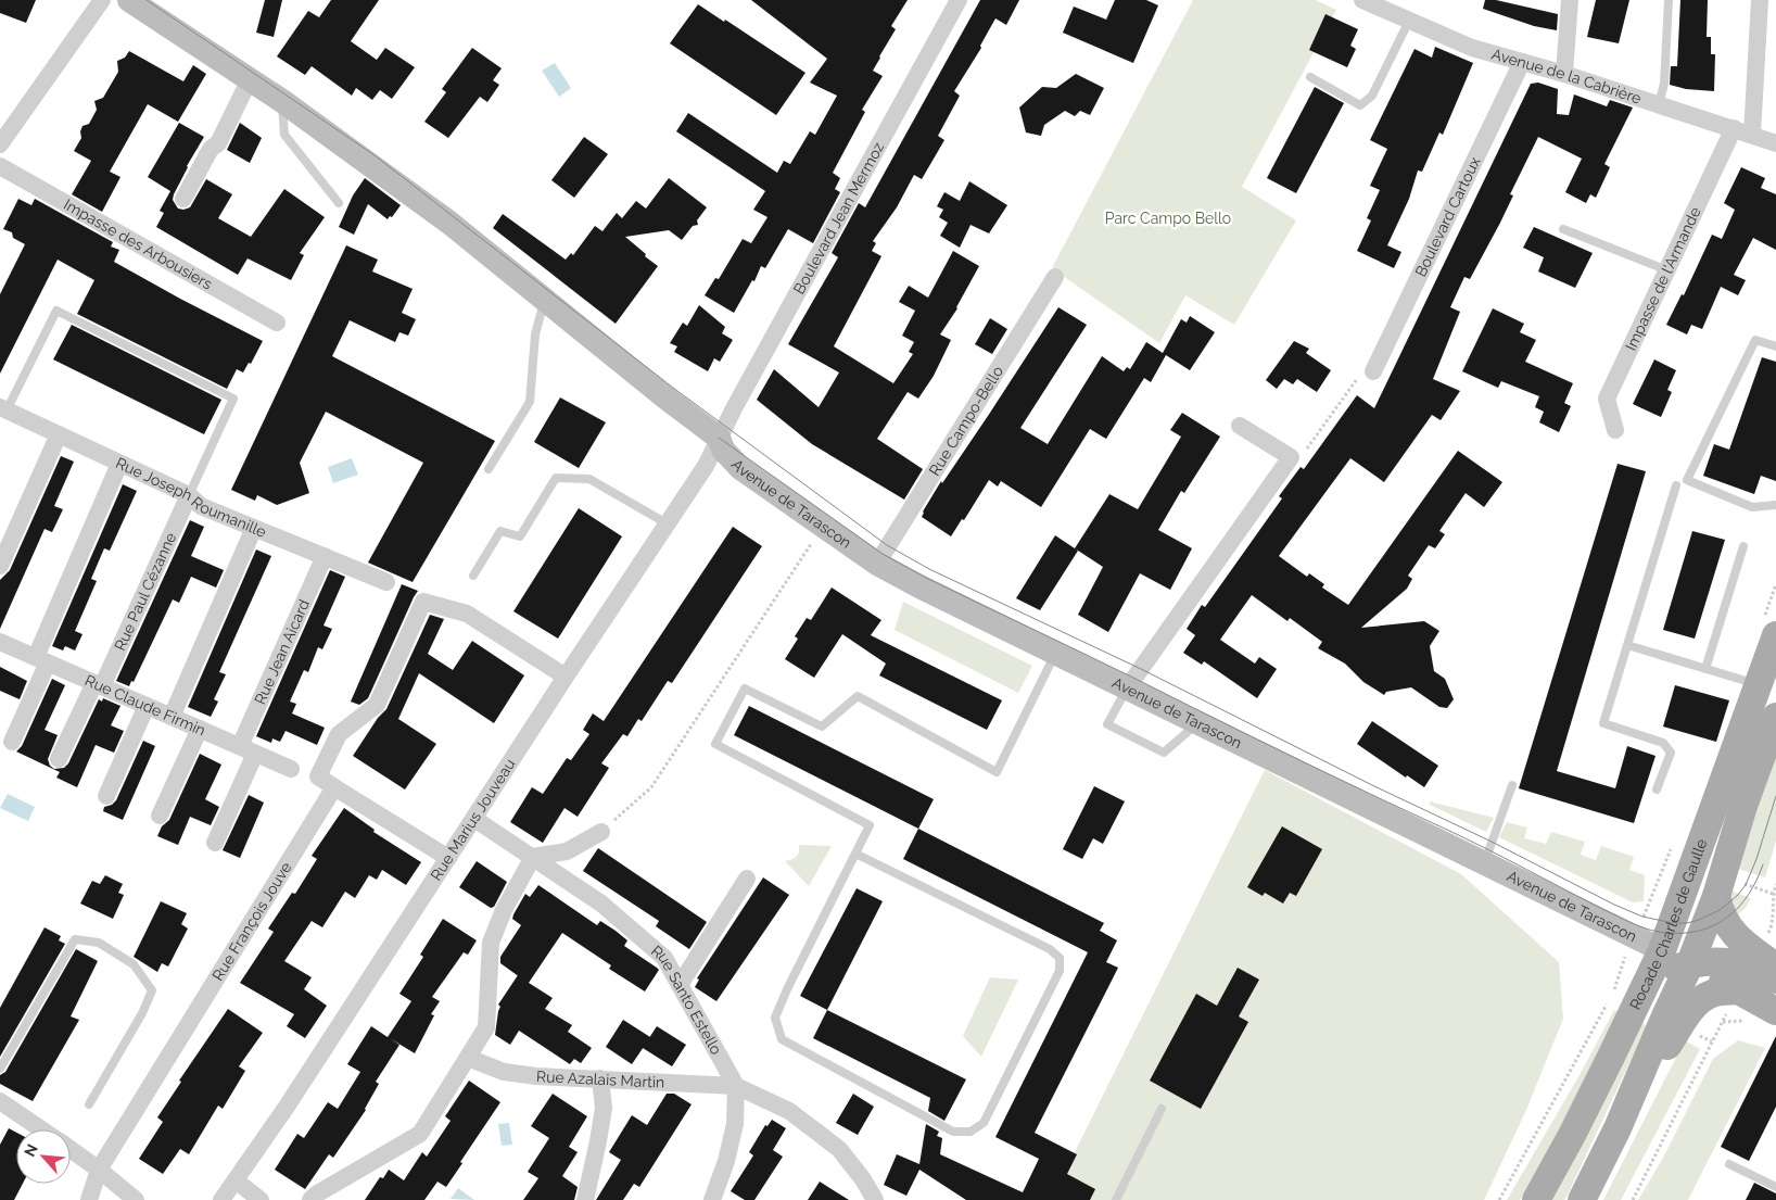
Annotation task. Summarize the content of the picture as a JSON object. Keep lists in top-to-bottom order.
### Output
{
  "streets": {
    "main road": ["Rocade Charles de Gaulle"],
    "street": [
      "Avenue de la Cabrière",
      "Boulevard Cartoux",
      "Boulevard Jean Mermoz",
      "Impasse des Arbousiers",
      "Impasse de l'Armande",
      "Rue Campo-Bello",
      "Rue Joseph Roumanille",
      "Avenue de Tarascon",
      "Rue Paul Cézanne",
      "Rue Jean Aicard",
      "Rue Claude Firmin",
      "Rue Marius Jouveau",
      "Rue François Jouve",
      "Rue Santo Estello",
      "Rue Azalais Martin"
    ]
  },
  "crossings": [
    ["Avenue de la Cabrière", "Boulevard Cartoux"],
    ["Avenue de la Cabrière", "Impasse de l'Armande"],
    ["Boulevard Jean Mermoz", "Avenue de Tarascon"],
    ["Boulevard Jean Mermoz", "Rue Marius Jouveau"],
    ["Rue Campo-Bello", "Avenue de Tarascon"],
    ["Rue Joseph Roumanille", "Rue Paul Cézanne"],
    ["Rue Joseph Roumanille", "Rue Jean Aicard"],
    ["Avenue de Tarascon", "Rue Marius Jouveau"],
    ["Avenue de Tarascon", "Rocade Charles de Gaulle"],
    ["Rue Paul Cézanne", "Rue Claude Firmin"],
    ["Rue Jean Aicard", "Rue Claude Firmin"],
    ["Rue Marius Jouveau", "Rue Santo Estello"],
    ["Rue Santo Estello", "Rue Azalais Martin"]
  ],
  "parks": ["Parc Campo Bello"],
  "north": "top left"
}
